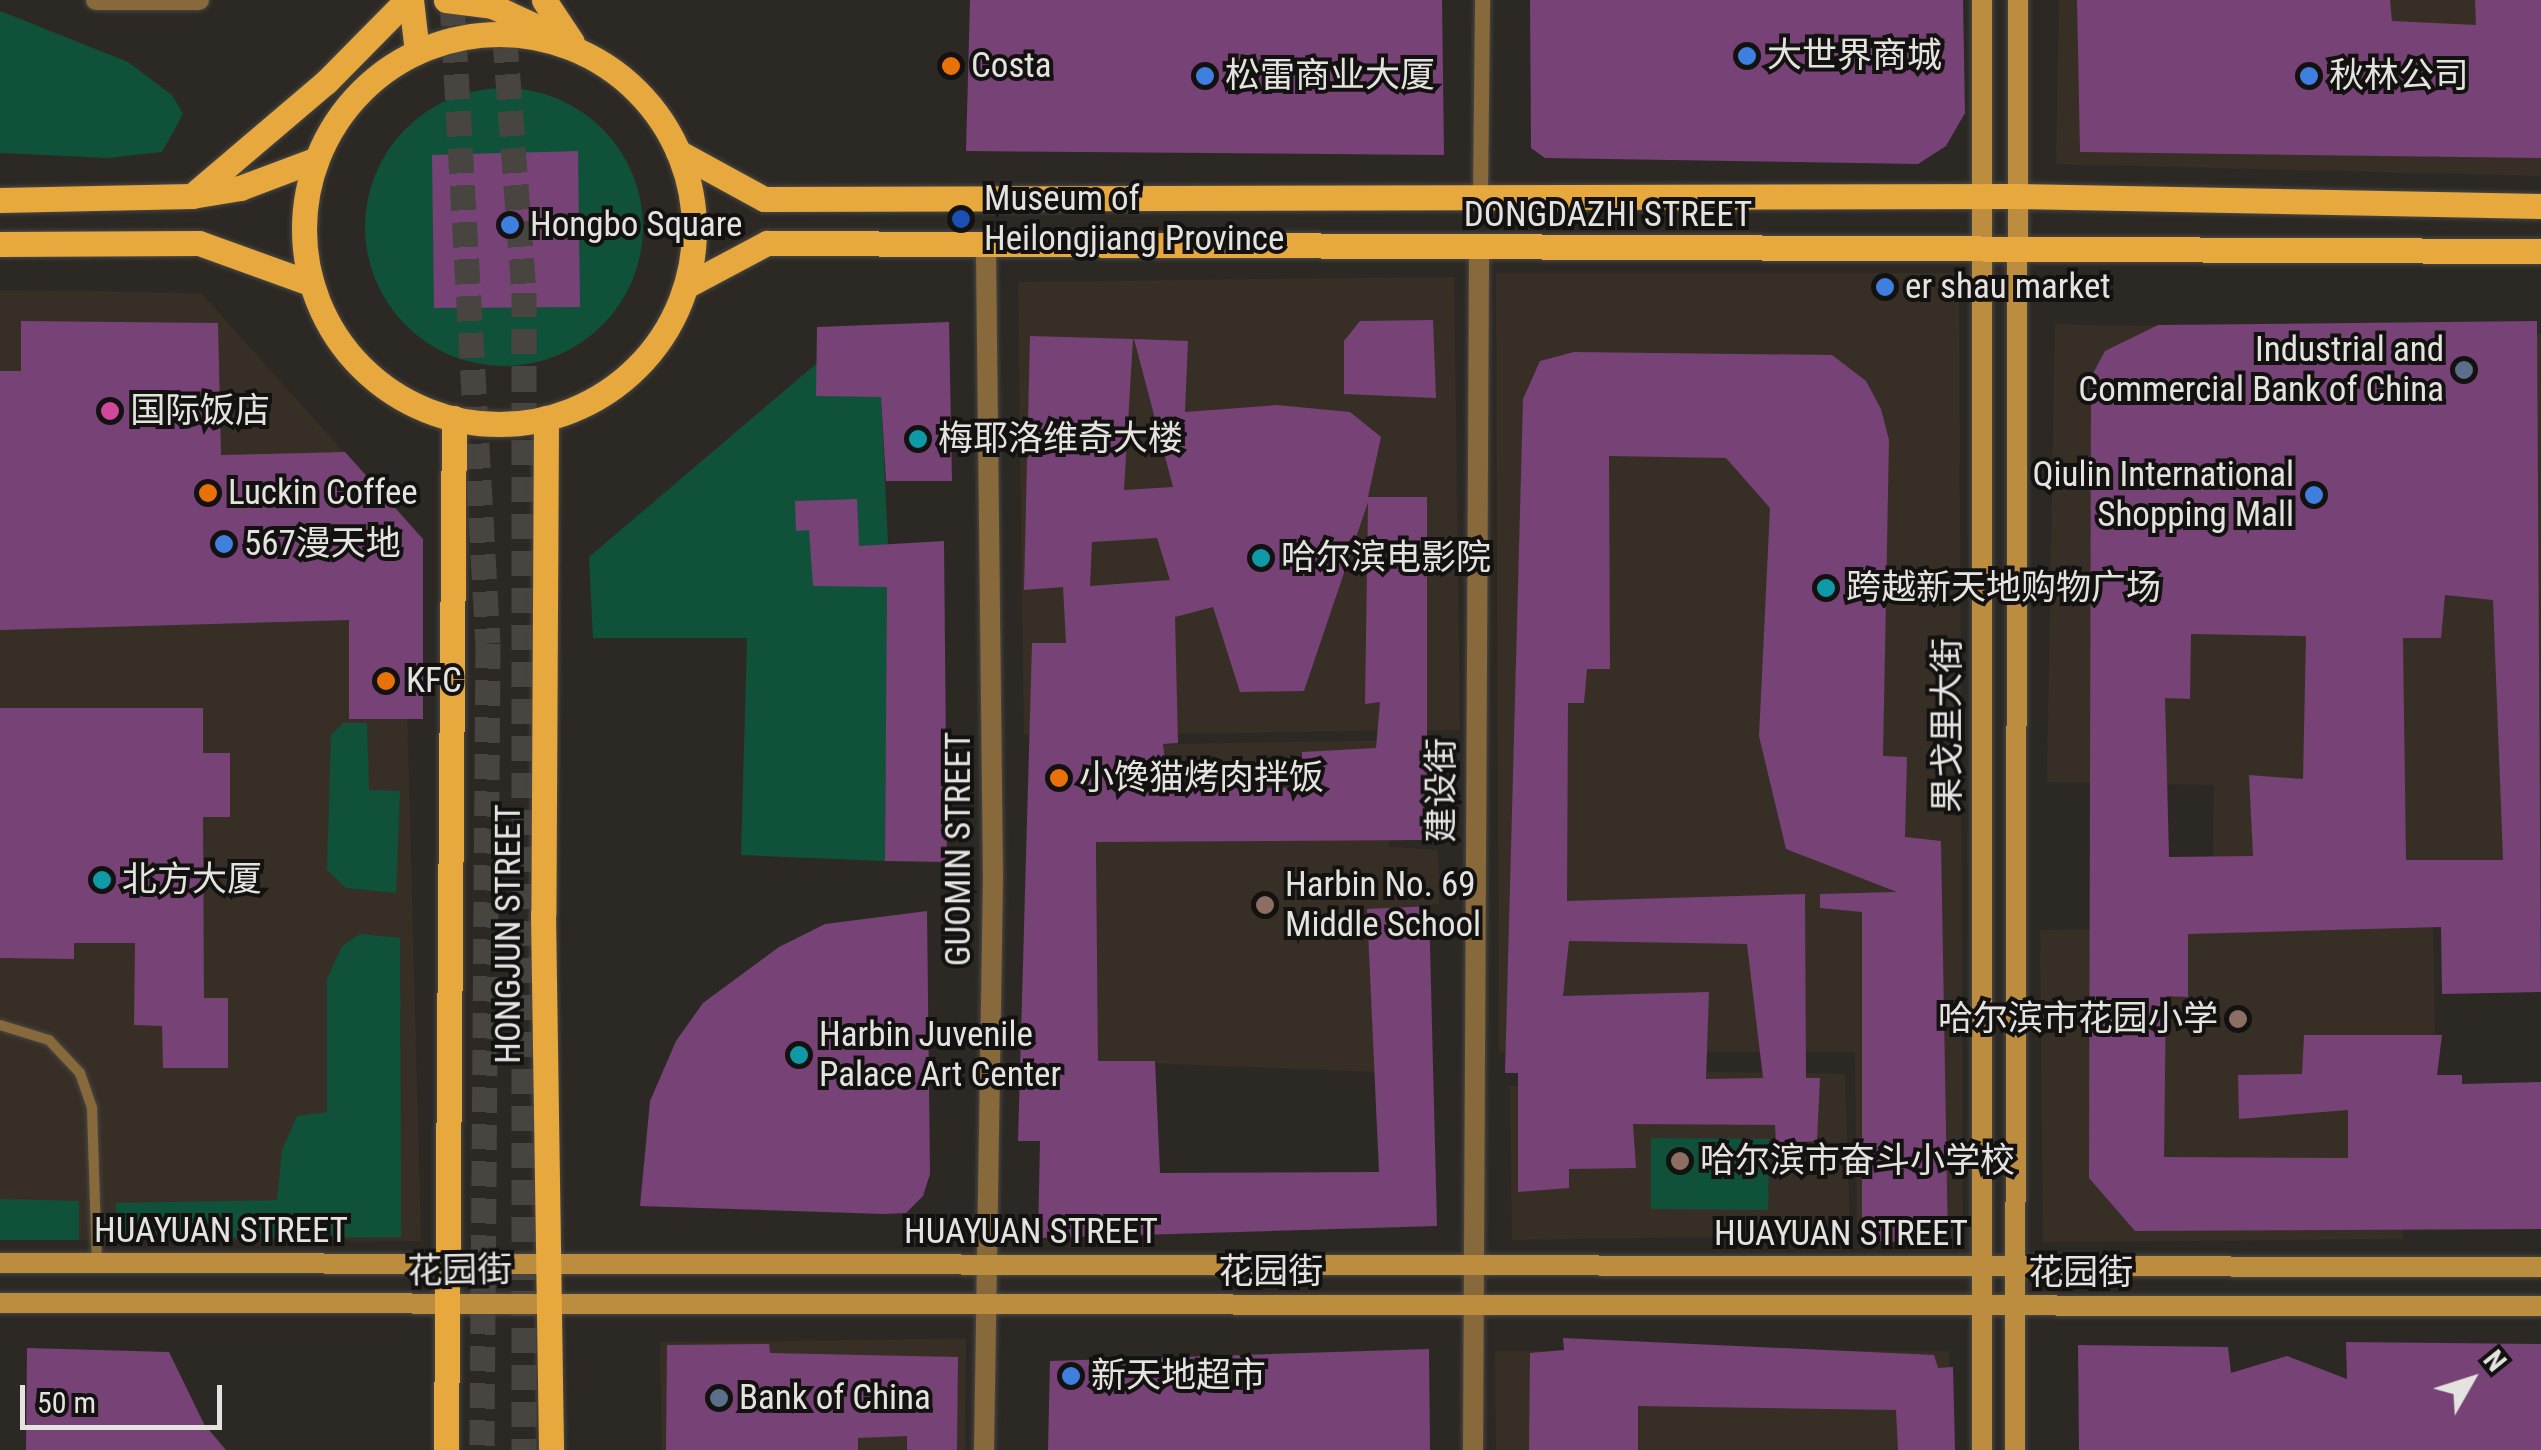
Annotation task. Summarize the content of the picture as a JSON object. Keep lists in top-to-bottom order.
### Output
{
  "streets": {
    "main road": [
      "DONGDAZHI STREET",
      "果戈里大街",
      "HONGJUN STREET",
      "HUAYUAN STREET",
      "花园街"
    ],
    "street": ["建设街", "GUOMIN STREET"]
  },
  "crossings": [
    ["DONGDAZHI STREET", "果戈里大街"],
    ["DONGDAZHI STREET", "建设街"],
    ["DONGDAZHI STREET", "GUOMIN STREET"],
    ["果戈里大街", "HUAYUAN STREET"],
    ["果戈里大街", "花园街"],
    ["建设街", "HUAYUAN STREET"],
    ["建设街", "花园街"],
    ["GUOMIN STREET", "HUAYUAN STREET"],
    ["GUOMIN STREET", "花园街"],
    ["HONGJUN STREET", "HUAYUAN STREET"],
    ["HONGJUN STREET", "花园街"]
  ],
  "places": [
    "大世界商城",
    "Costa",
    "松雷商业大厦",
    "秋林公司",
    "Museum of Heilongjiang Province",
    "Hongbo Square",
    "er shau market",
    "Industrial and Commercial Bank of China",
    "国际饭店",
    "梅耶洛维奇大楼",
    "Luckin Coffee",
    "Qiulin International Shopping Mall",
    "567漫天地",
    "哈尔滨电影院",
    "跨越新天地购物广场",
    "KFC",
    "小馋猫烤肉拌饭",
    "北方大厦",
    "Harbin No. 69 Middle School",
    "哈尔滨市花园小学",
    "Harbin Juvenile Palace Art Center",
    "哈尔滨市奋斗小学校",
    "新天地超市",
    "Bank of China"
  ],
  "scale_bar": "50 m",
  "north": "top right"
}
